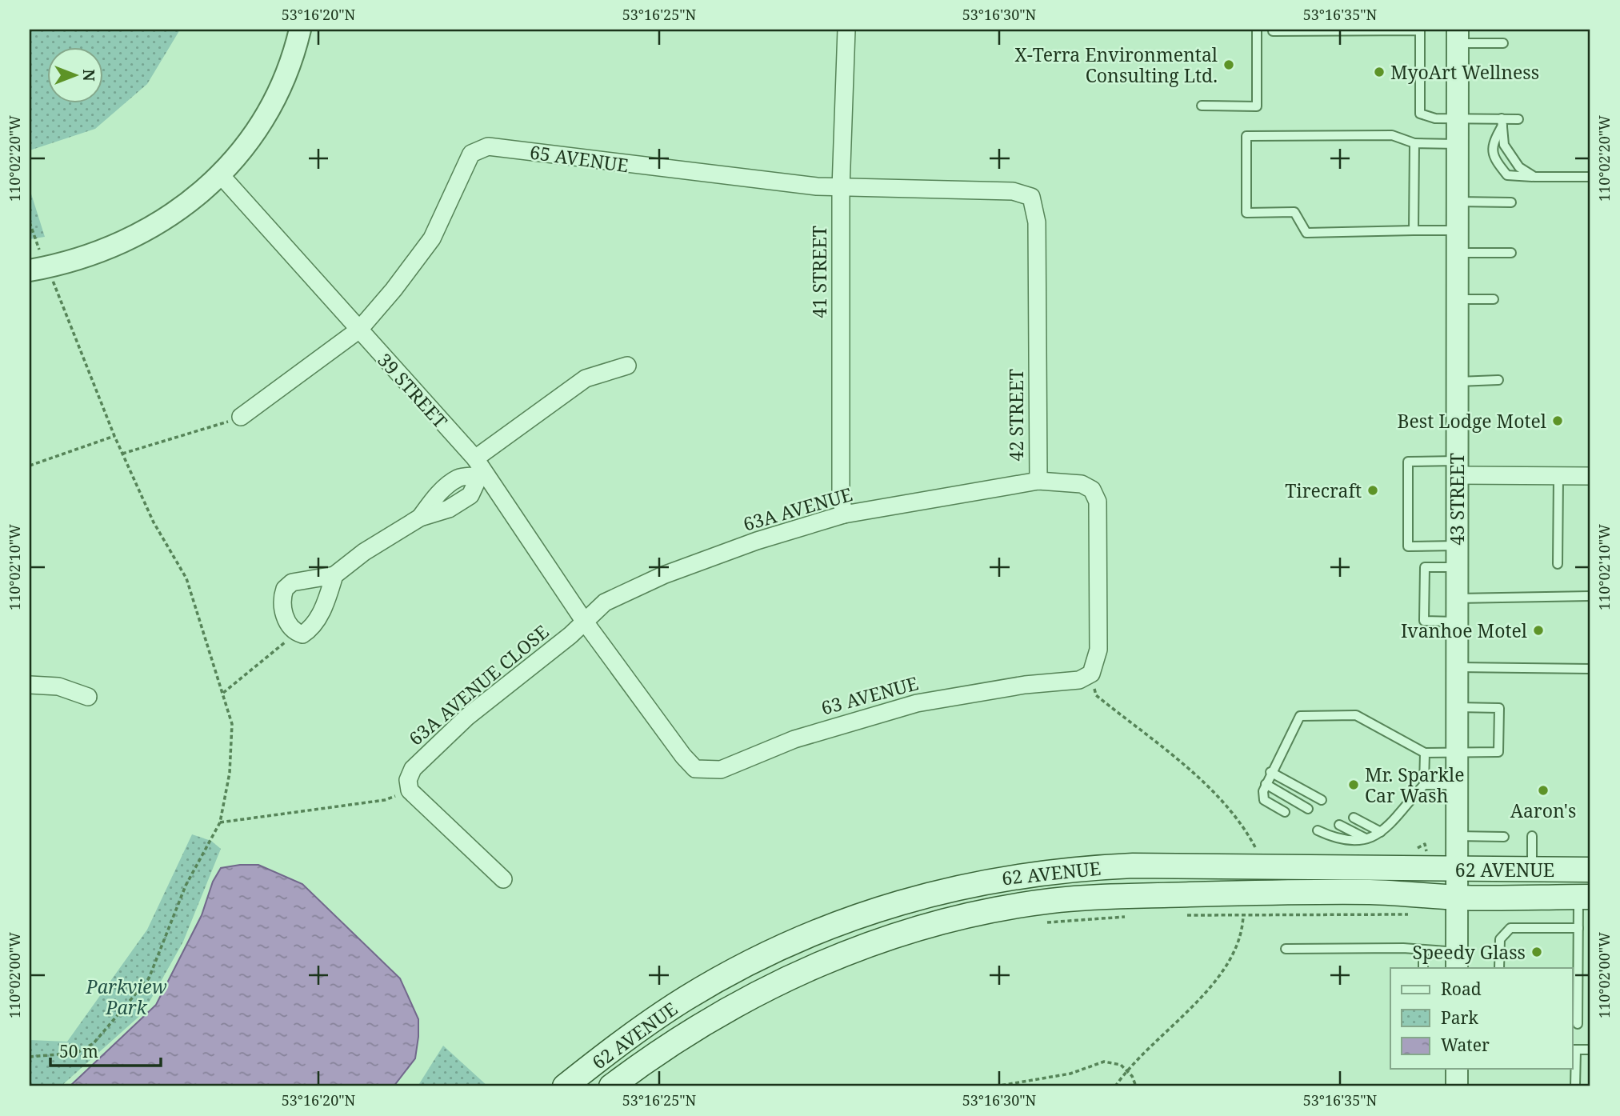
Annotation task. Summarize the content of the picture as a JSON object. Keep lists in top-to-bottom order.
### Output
{
  "streets": {
    "main road": ["62 AVENUE"],
    "street": [
      "65 AVENUE",
      "41 STREET",
      "39 STREET",
      "42 STREET",
      "43 STREET",
      "63A AVENUE",
      "63A AVENUE CLOSE",
      "63 AVENUE"
    ]
  },
  "crossings": [
    ["65 AVENUE", "41 STREET"],
    ["65 AVENUE", "39 STREET"],
    ["65 AVENUE", "42 STREET"],
    ["41 STREET", "63A AVENUE"],
    ["39 STREET", "63A AVENUE"],
    ["39 STREET", "63A AVENUE CLOSE"],
    ["39 STREET", "63 AVENUE"],
    ["42 STREET", "63A AVENUE"],
    ["42 STREET", "63 AVENUE"],
    ["43 STREET", "62 AVENUE"],
    ["63A AVENUE", "63A AVENUE CLOSE"]
  ],
  "parks": ["Parkview Park"],
  "places": [
    "X-Terra Environmental Consulting Ltd.",
    "MyoArt Wellness",
    "Best Lodge Motel",
    "Tirecraft",
    "Ivanhoe Motel",
    "Mr. Sparkle Car Wash",
    "Aaron's",
    "Speedy Glass"
  ],
  "legend": ["Road", "Park", "Water"],
  "scale_bar": "50 m",
  "north": "right",
  "coordinates": [
    "53°16'20\"N",
    "53°16'25\"N",
    "53°16'30\"N",
    "53°16'35\"N",
    "110°02'20\"W",
    "110°02'10\"W",
    "110°02'00\"W"
  ]
}
